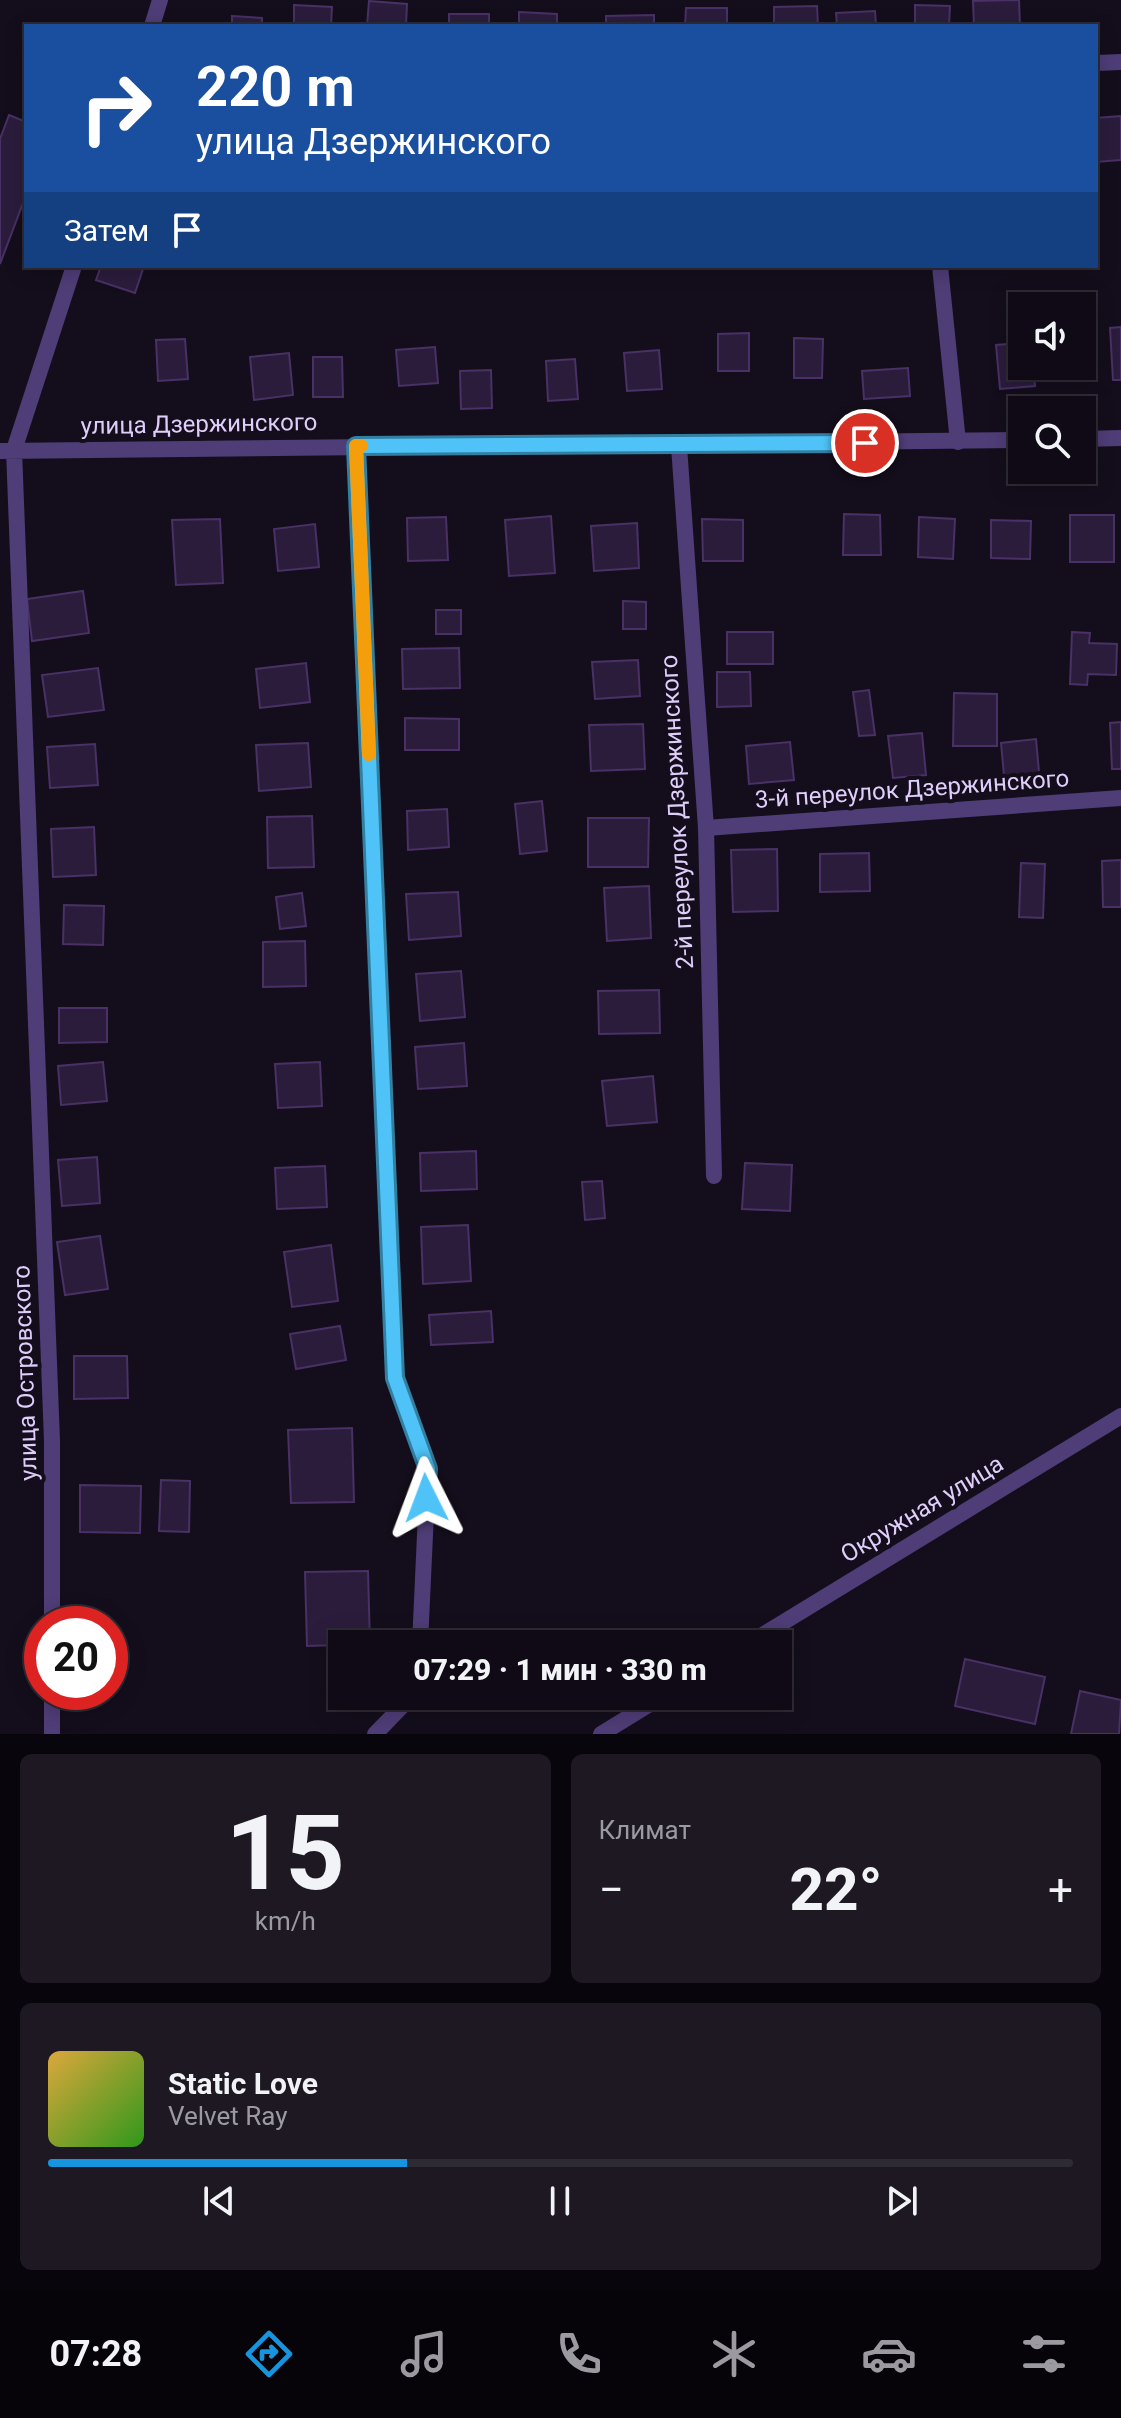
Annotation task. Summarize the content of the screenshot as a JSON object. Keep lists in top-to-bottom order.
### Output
{
  "streets": {
    "street": [
      "улица Дзержинского",
      "3-й переулок Дзержинского",
      "2-й переулок Дзержинского",
      "улица Островского",
      "Окружная улица"
    ]
  },
  "crossings": [
    ["улица Дзержинского", "2-й переулок Дзержинского"],
    ["улица Дзержинского", "улица Островского"],
    ["3-й переулок Дзержинского", "2-й переулок Дзержинского"]
  ],
  "page": {
    "turn": ["220 m", "улица Дзержинского"],
    "then": "Затем",
    "limit": "20",
    "trip": "07:29 · 1 мин · 330 m",
    "tile": [
      ["15", "km/h"],
      "Климат"
    ],
    "heat": ["−", "22°", "+"],
    "song": ["Static Love", "Velvet Ray"],
    "tabs": "07:28"
  }
}
